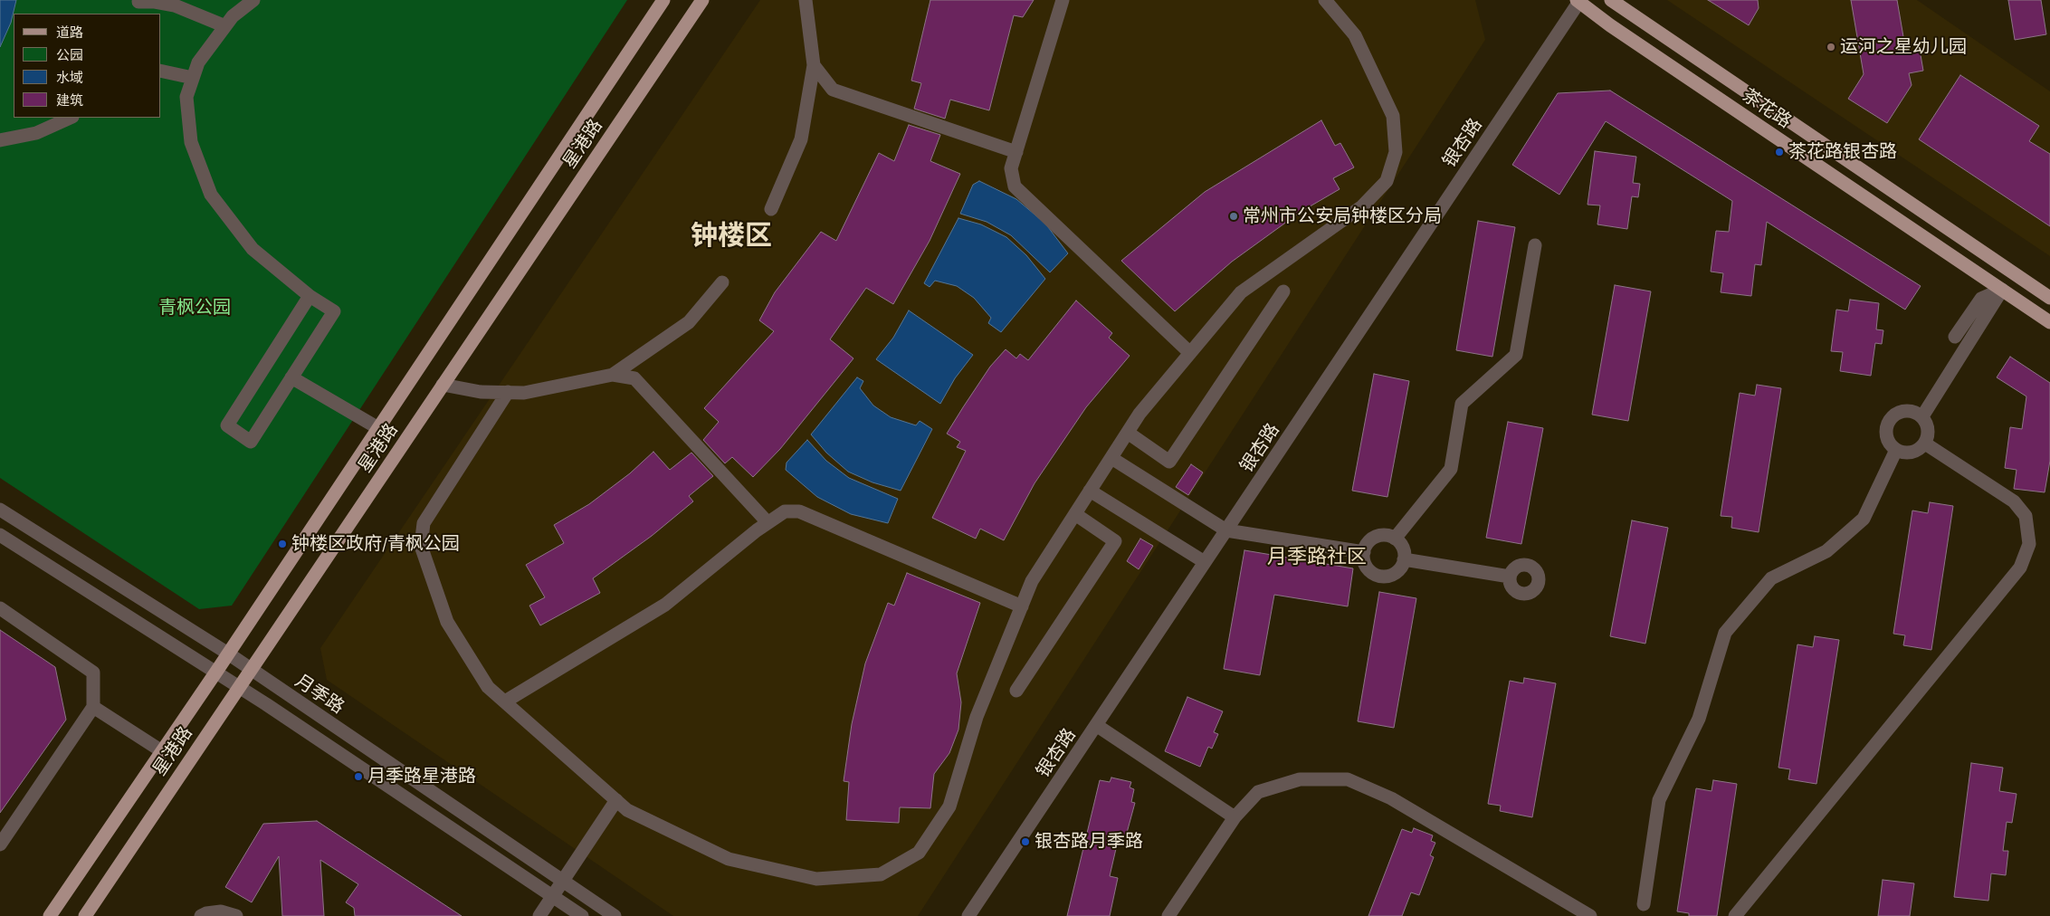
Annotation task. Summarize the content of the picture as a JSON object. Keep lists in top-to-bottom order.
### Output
{
  "streets": {
    "main road": ["茶花路", "星港路"],
    "street": ["银杏路", "月季路"]
  },
  "crossings": [
    ["茶花路", "银杏路"],
    ["星港路", "月季路"]
  ],
  "districts": ["钟楼区", "月季路社区"],
  "parks": ["青枫公园"],
  "places": [
    "运河之星幼儿园",
    "茶花路银杏路",
    "常州市公安局钟楼区分局",
    "钟楼区政府/青枫公园",
    "月季路星港路",
    "银杏路月季路"
  ],
  "legend": [
    "道路",
    "公园",
    "水域",
    "建筑"
  ]
}
